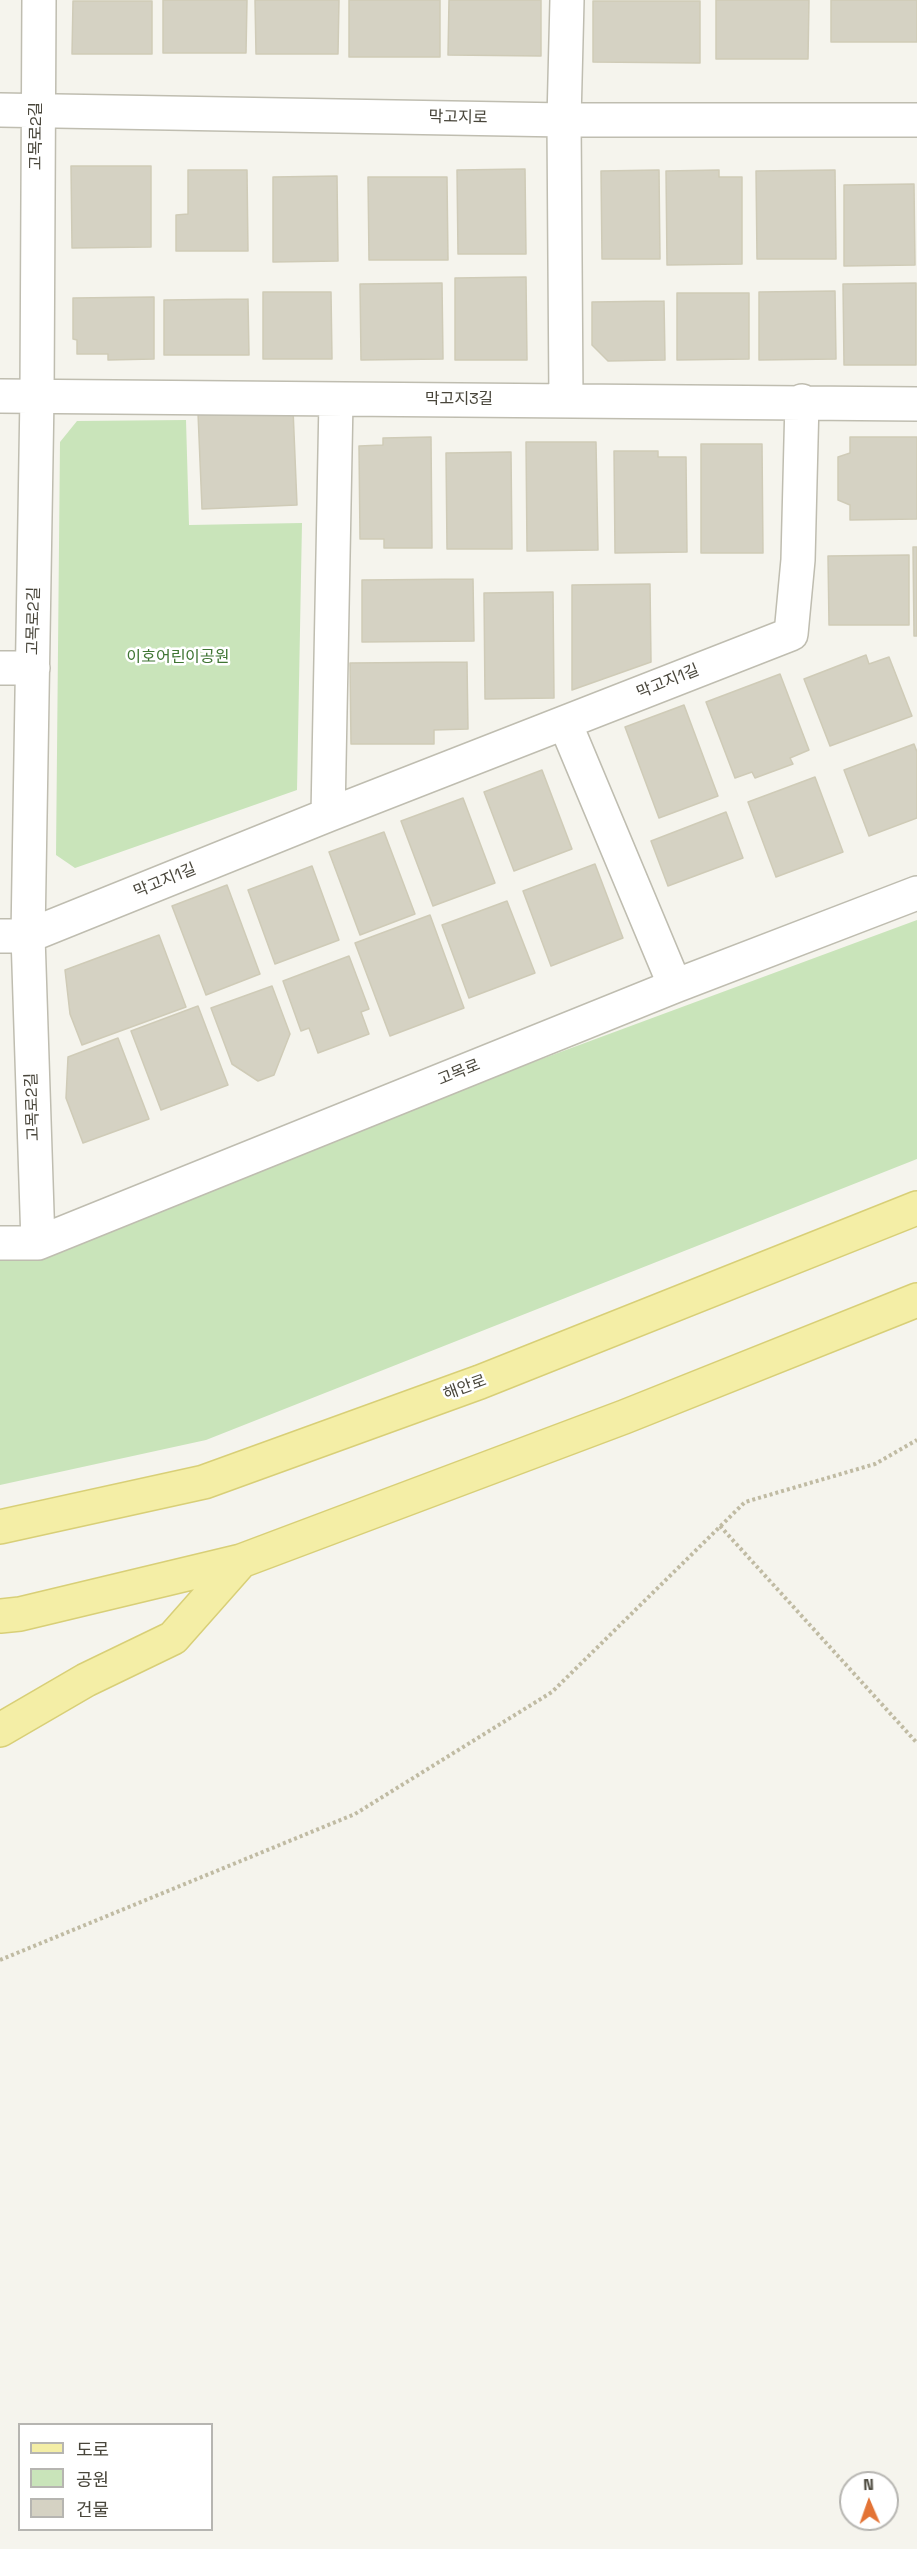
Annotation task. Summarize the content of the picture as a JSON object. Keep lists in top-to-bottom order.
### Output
{
  "streets": {
    "main road": ["해안로"],
    "street": [
      "막고지로",
      "고목로2길",
      "막고지3길",
      "막고지1길",
      "고목로"
    ]
  },
  "crossings": [
    ["막고지로", "고목로2길"],
    ["고목로2길", "막고지3길"],
    ["고목로2길", "막고지1길"],
    ["고목로2길", "고목로"],
    ["막고지3길", "막고지1길"]
  ],
  "parks": ["이호어린이공원"],
  "legend": ["도로", "공원", "건물"],
  "north": "top"
}
